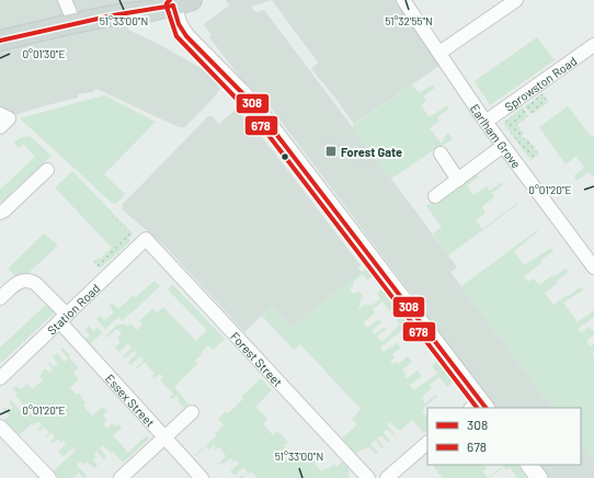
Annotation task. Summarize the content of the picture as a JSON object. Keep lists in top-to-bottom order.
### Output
{
  "streets": {
    "street": [
      "Sprowston Road",
      "Earlham Grove",
      "Station Road",
      "Forest Street",
      "Essex Street"
    ]
  },
  "crossings": [
    ["Sprowston Road", "Earlham Grove"],
    ["Station Road", "Forest Street"],
    ["Station Road", "Essex Street"]
  ],
  "places": {
    "transit": ["Forest Gate"]
  },
  "lines": ["transit line 678", "transit line 308"],
  "legend": ["308", "678"],
  "coordinates": [
    "51°33'00\"N",
    "51°32'55\"N",
    "0°01'30\"E",
    "0°01'20\"E"
  ]
}
